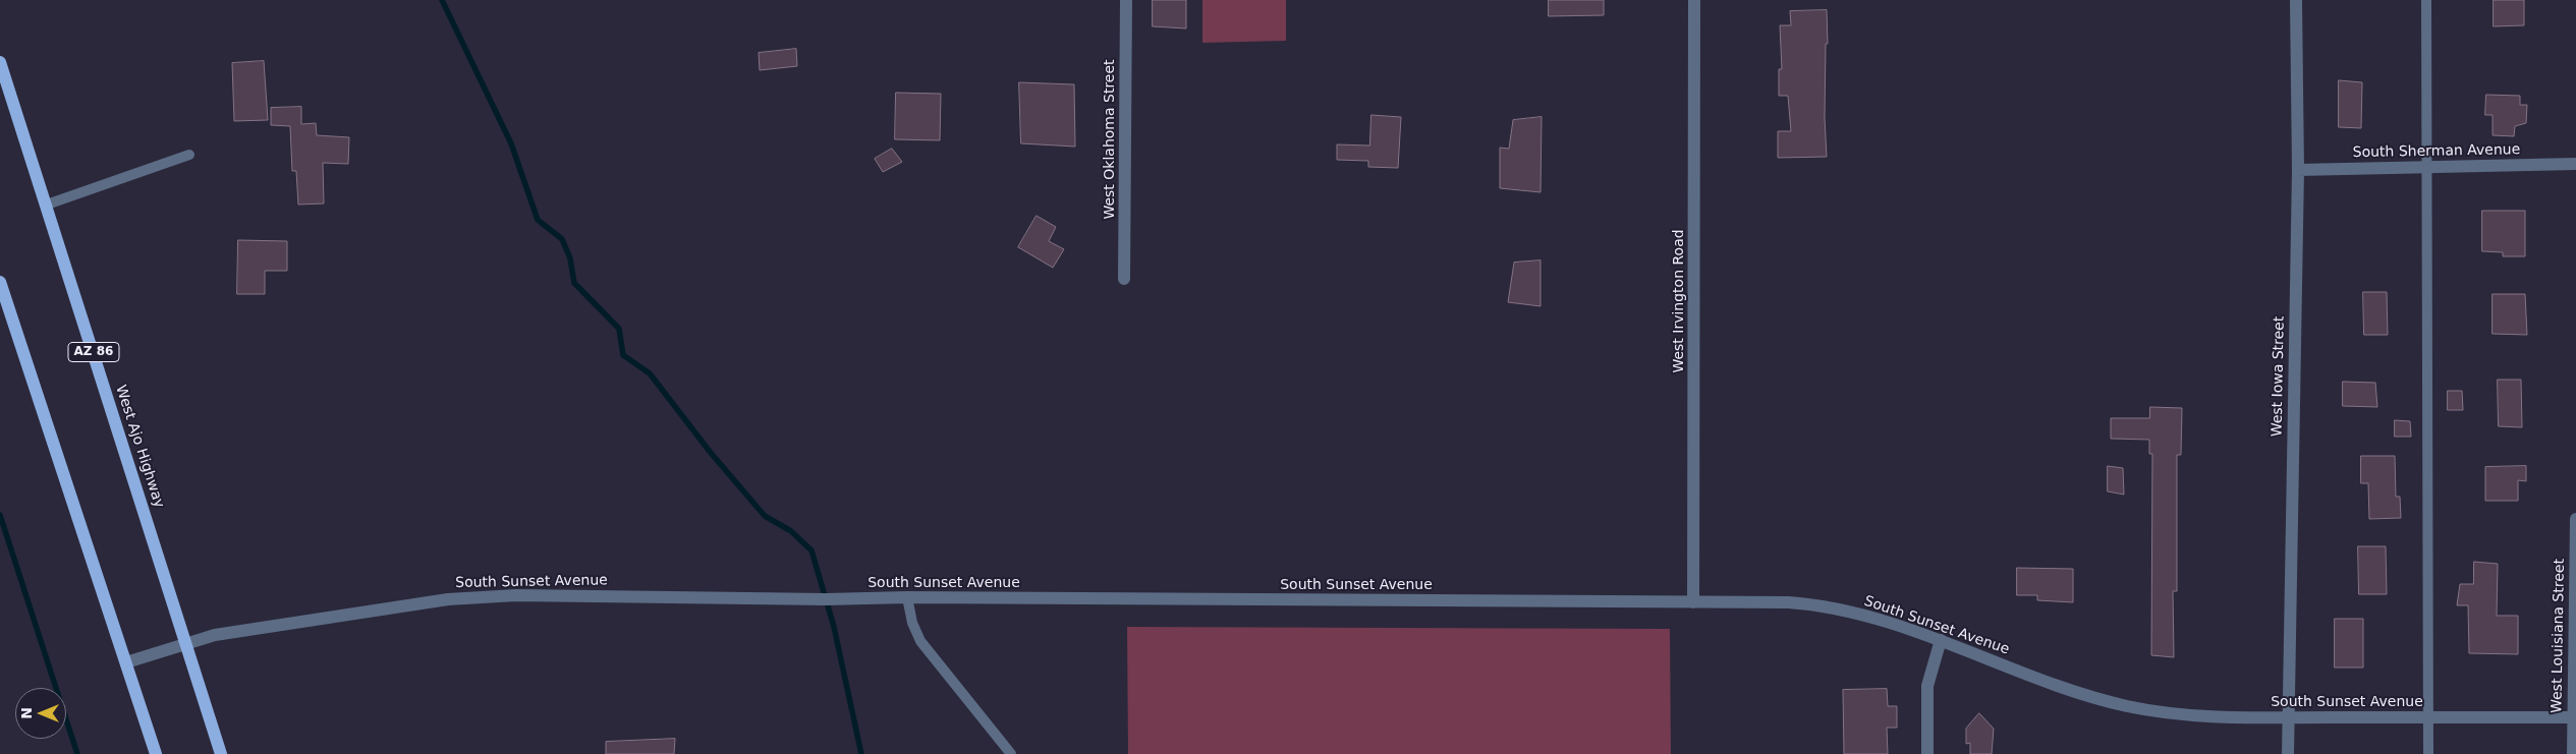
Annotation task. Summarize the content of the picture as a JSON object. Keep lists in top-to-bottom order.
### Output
{
  "streets": {
    "main road": ["AZ 86", "West Ajo Highway"],
    "street": [
      "West Oklahoma Street",
      "South Sherman Avenue",
      "West Irvington Road",
      "West Iowa Street",
      "South Sunset Avenue",
      "West Louisiana Street"
    ]
  },
  "crossings": [
    ["South Sherman Avenue", "West Iowa Street"],
    ["West Irvington Road", "South Sunset Avenue"],
    ["West Iowa Street", "South Sunset Avenue"],
    ["West Ajo Highway", "South Sunset Avenue"],
    ["South Sunset Avenue", "West Louisiana Street"]
  ],
  "north": "left"
}
